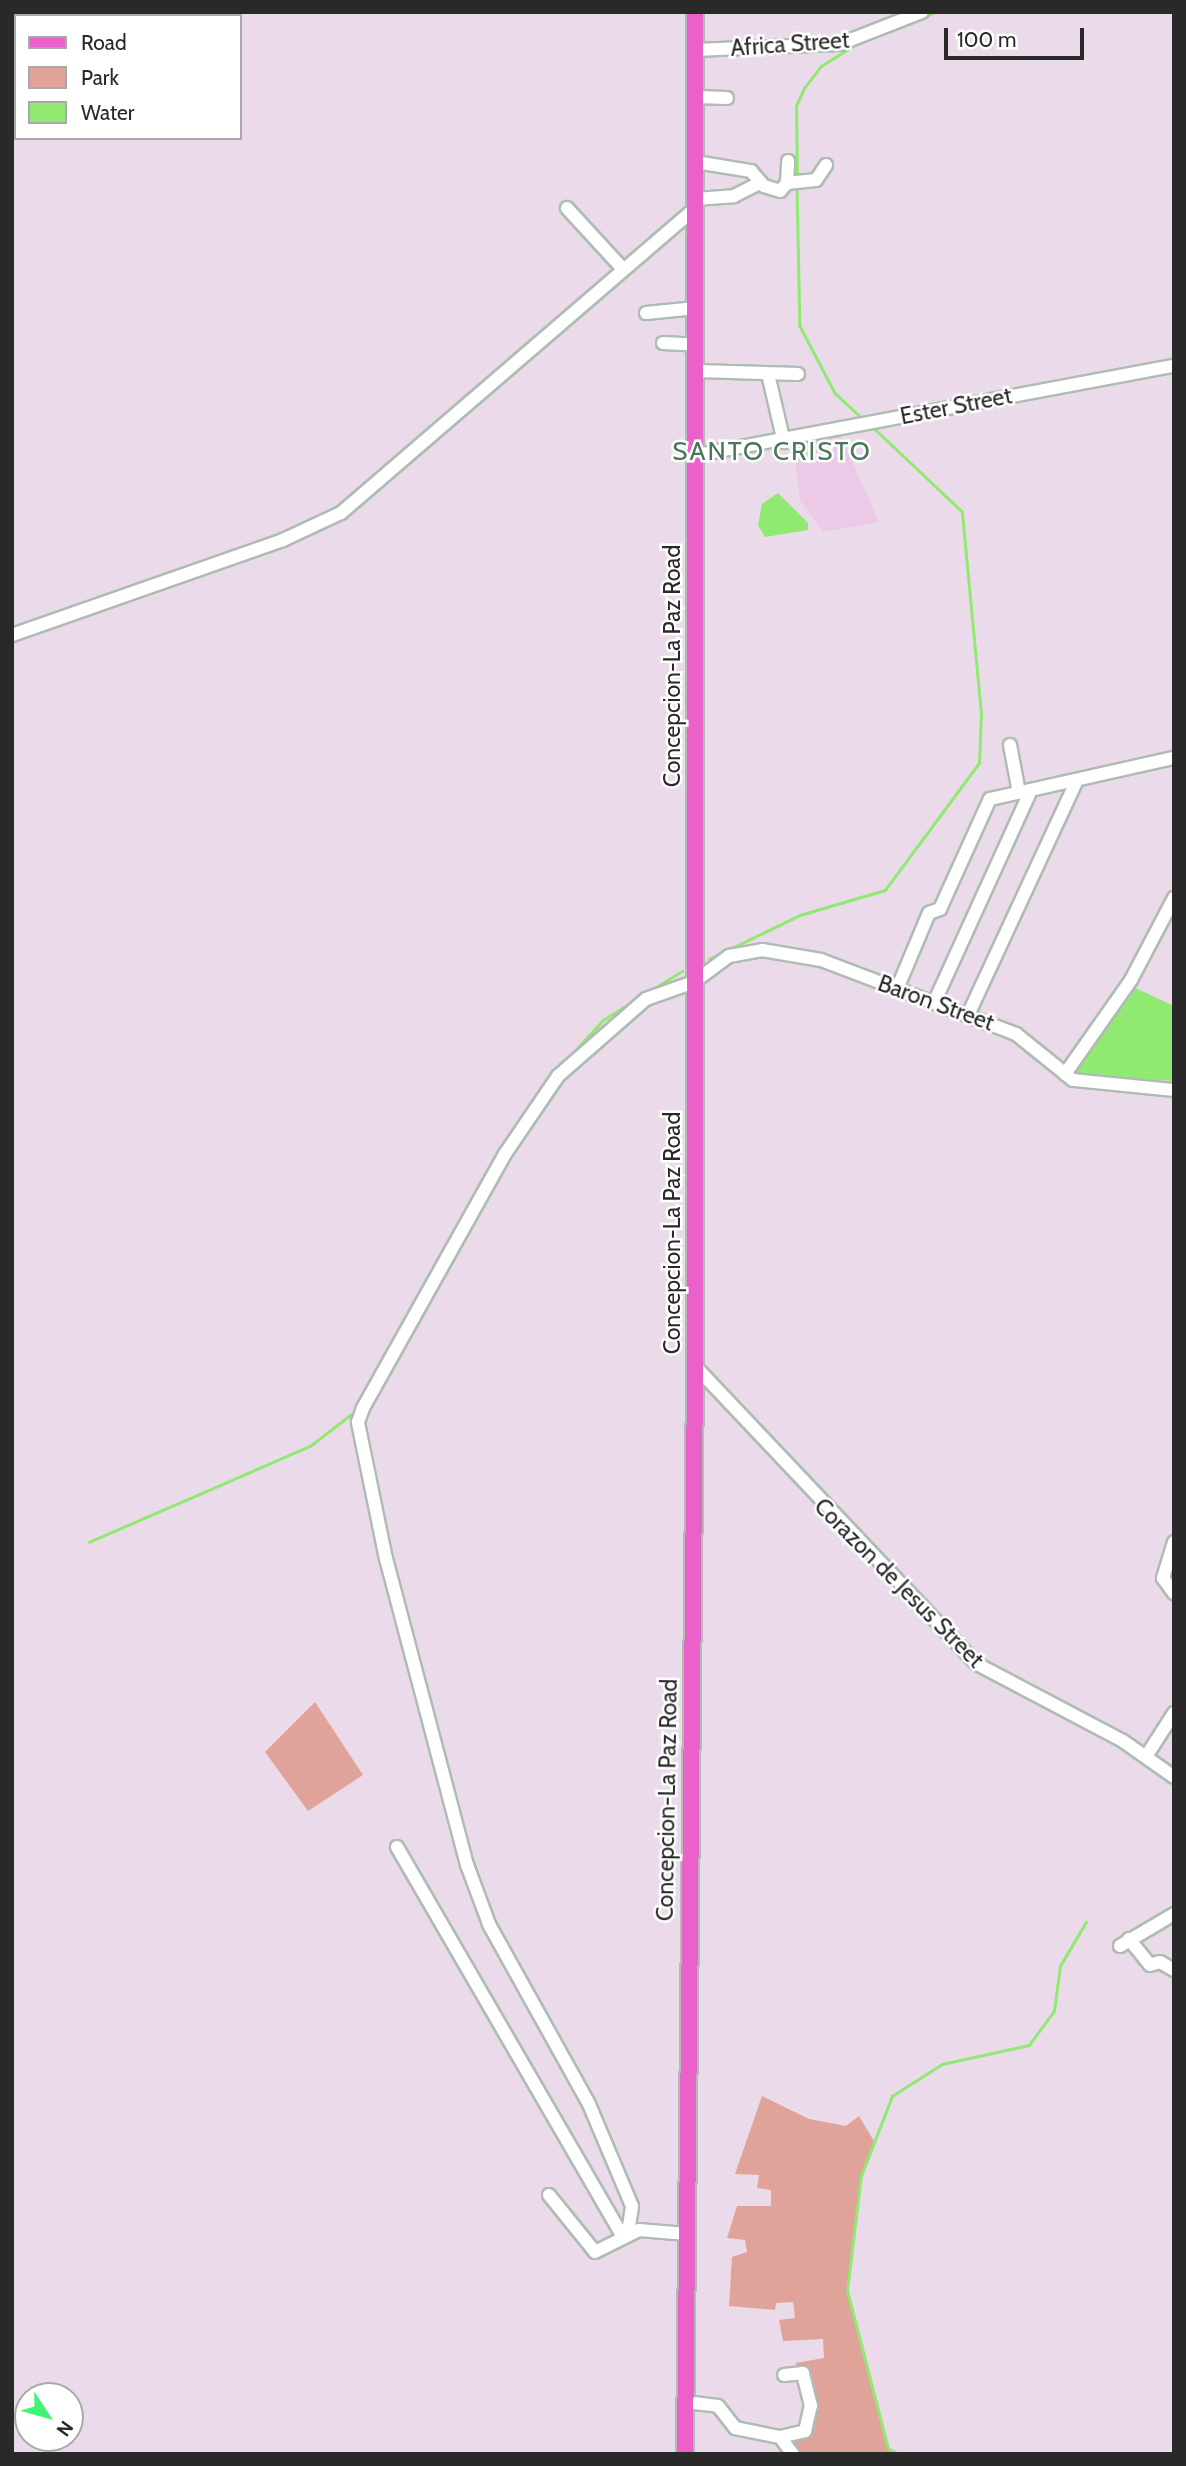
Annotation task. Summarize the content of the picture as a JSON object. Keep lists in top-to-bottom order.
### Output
{
  "streets": {
    "main road": ["Concepcion-La Paz Road"],
    "street": [
      "Africa Street",
      "Ester Street",
      "Baron Street",
      "Corazon de Jesus Street"
    ]
  },
  "crossings": [
    ["Africa Street", "Concepcion-La Paz Road"],
    ["Ester Street", "Concepcion-La Paz Road"],
    ["Concepcion-La Paz Road", "Baron Street"],
    ["Concepcion-La Paz Road", "Corazon de Jesus Street"]
  ],
  "districts": ["SANTO CRISTO"],
  "legend": ["Road", "Park", "Water"],
  "scale_bar": "100 m",
  "north": "bottom right"
}
